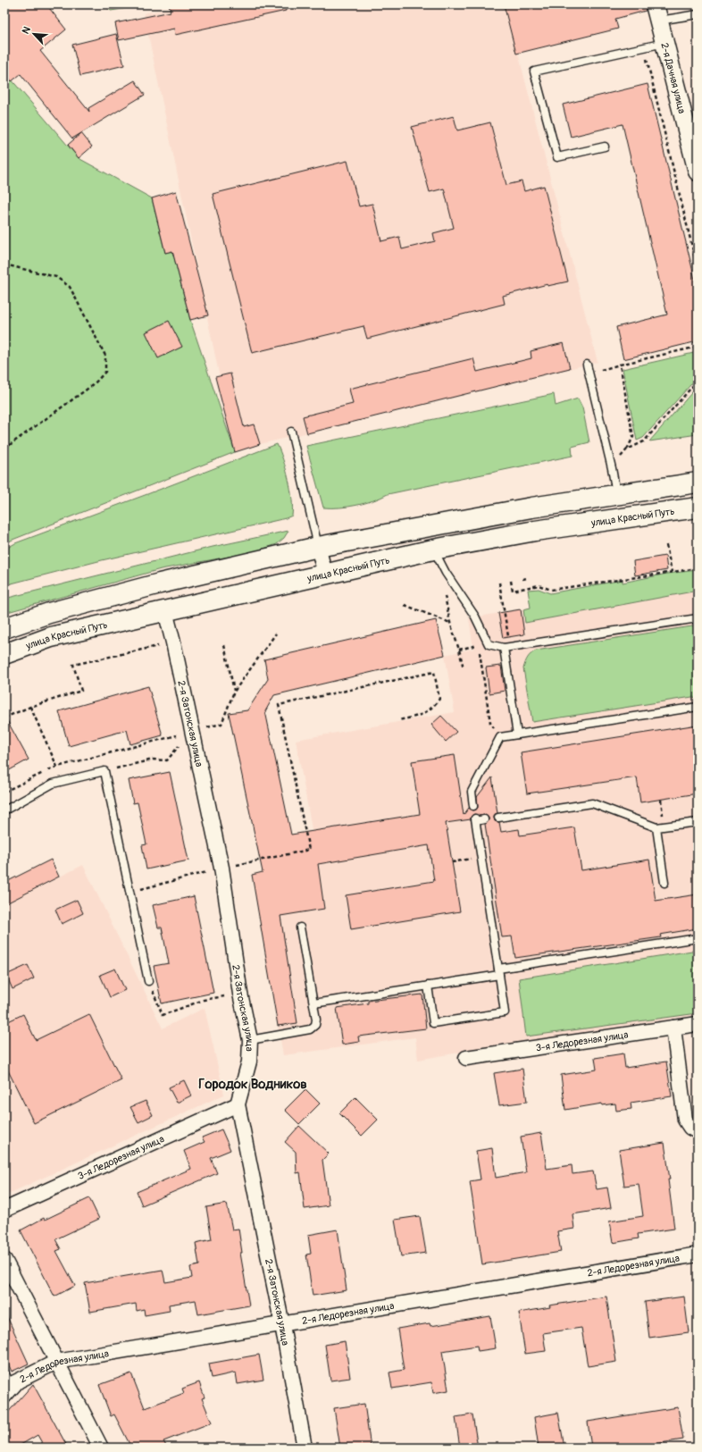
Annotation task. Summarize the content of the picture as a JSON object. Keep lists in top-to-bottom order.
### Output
{
  "streets": {
    "main road": ["улица Красный Путь"],
    "street": [
      "2-я Дачная улица",
      "2-я Затонская улица",
      "3-я Ледорезная улица",
      "2-я Ледорезная улица"
    ]
  },
  "crossings": [
    ["улица Красный Путь", "2-я Затонская улица"],
    ["2-я Затонская улица", "3-я Ледорезная улица"],
    ["2-я Затонская улица", "2-я Ледорезная улица"]
  ],
  "districts": ["Городок Водников"],
  "north": "top left"
}
